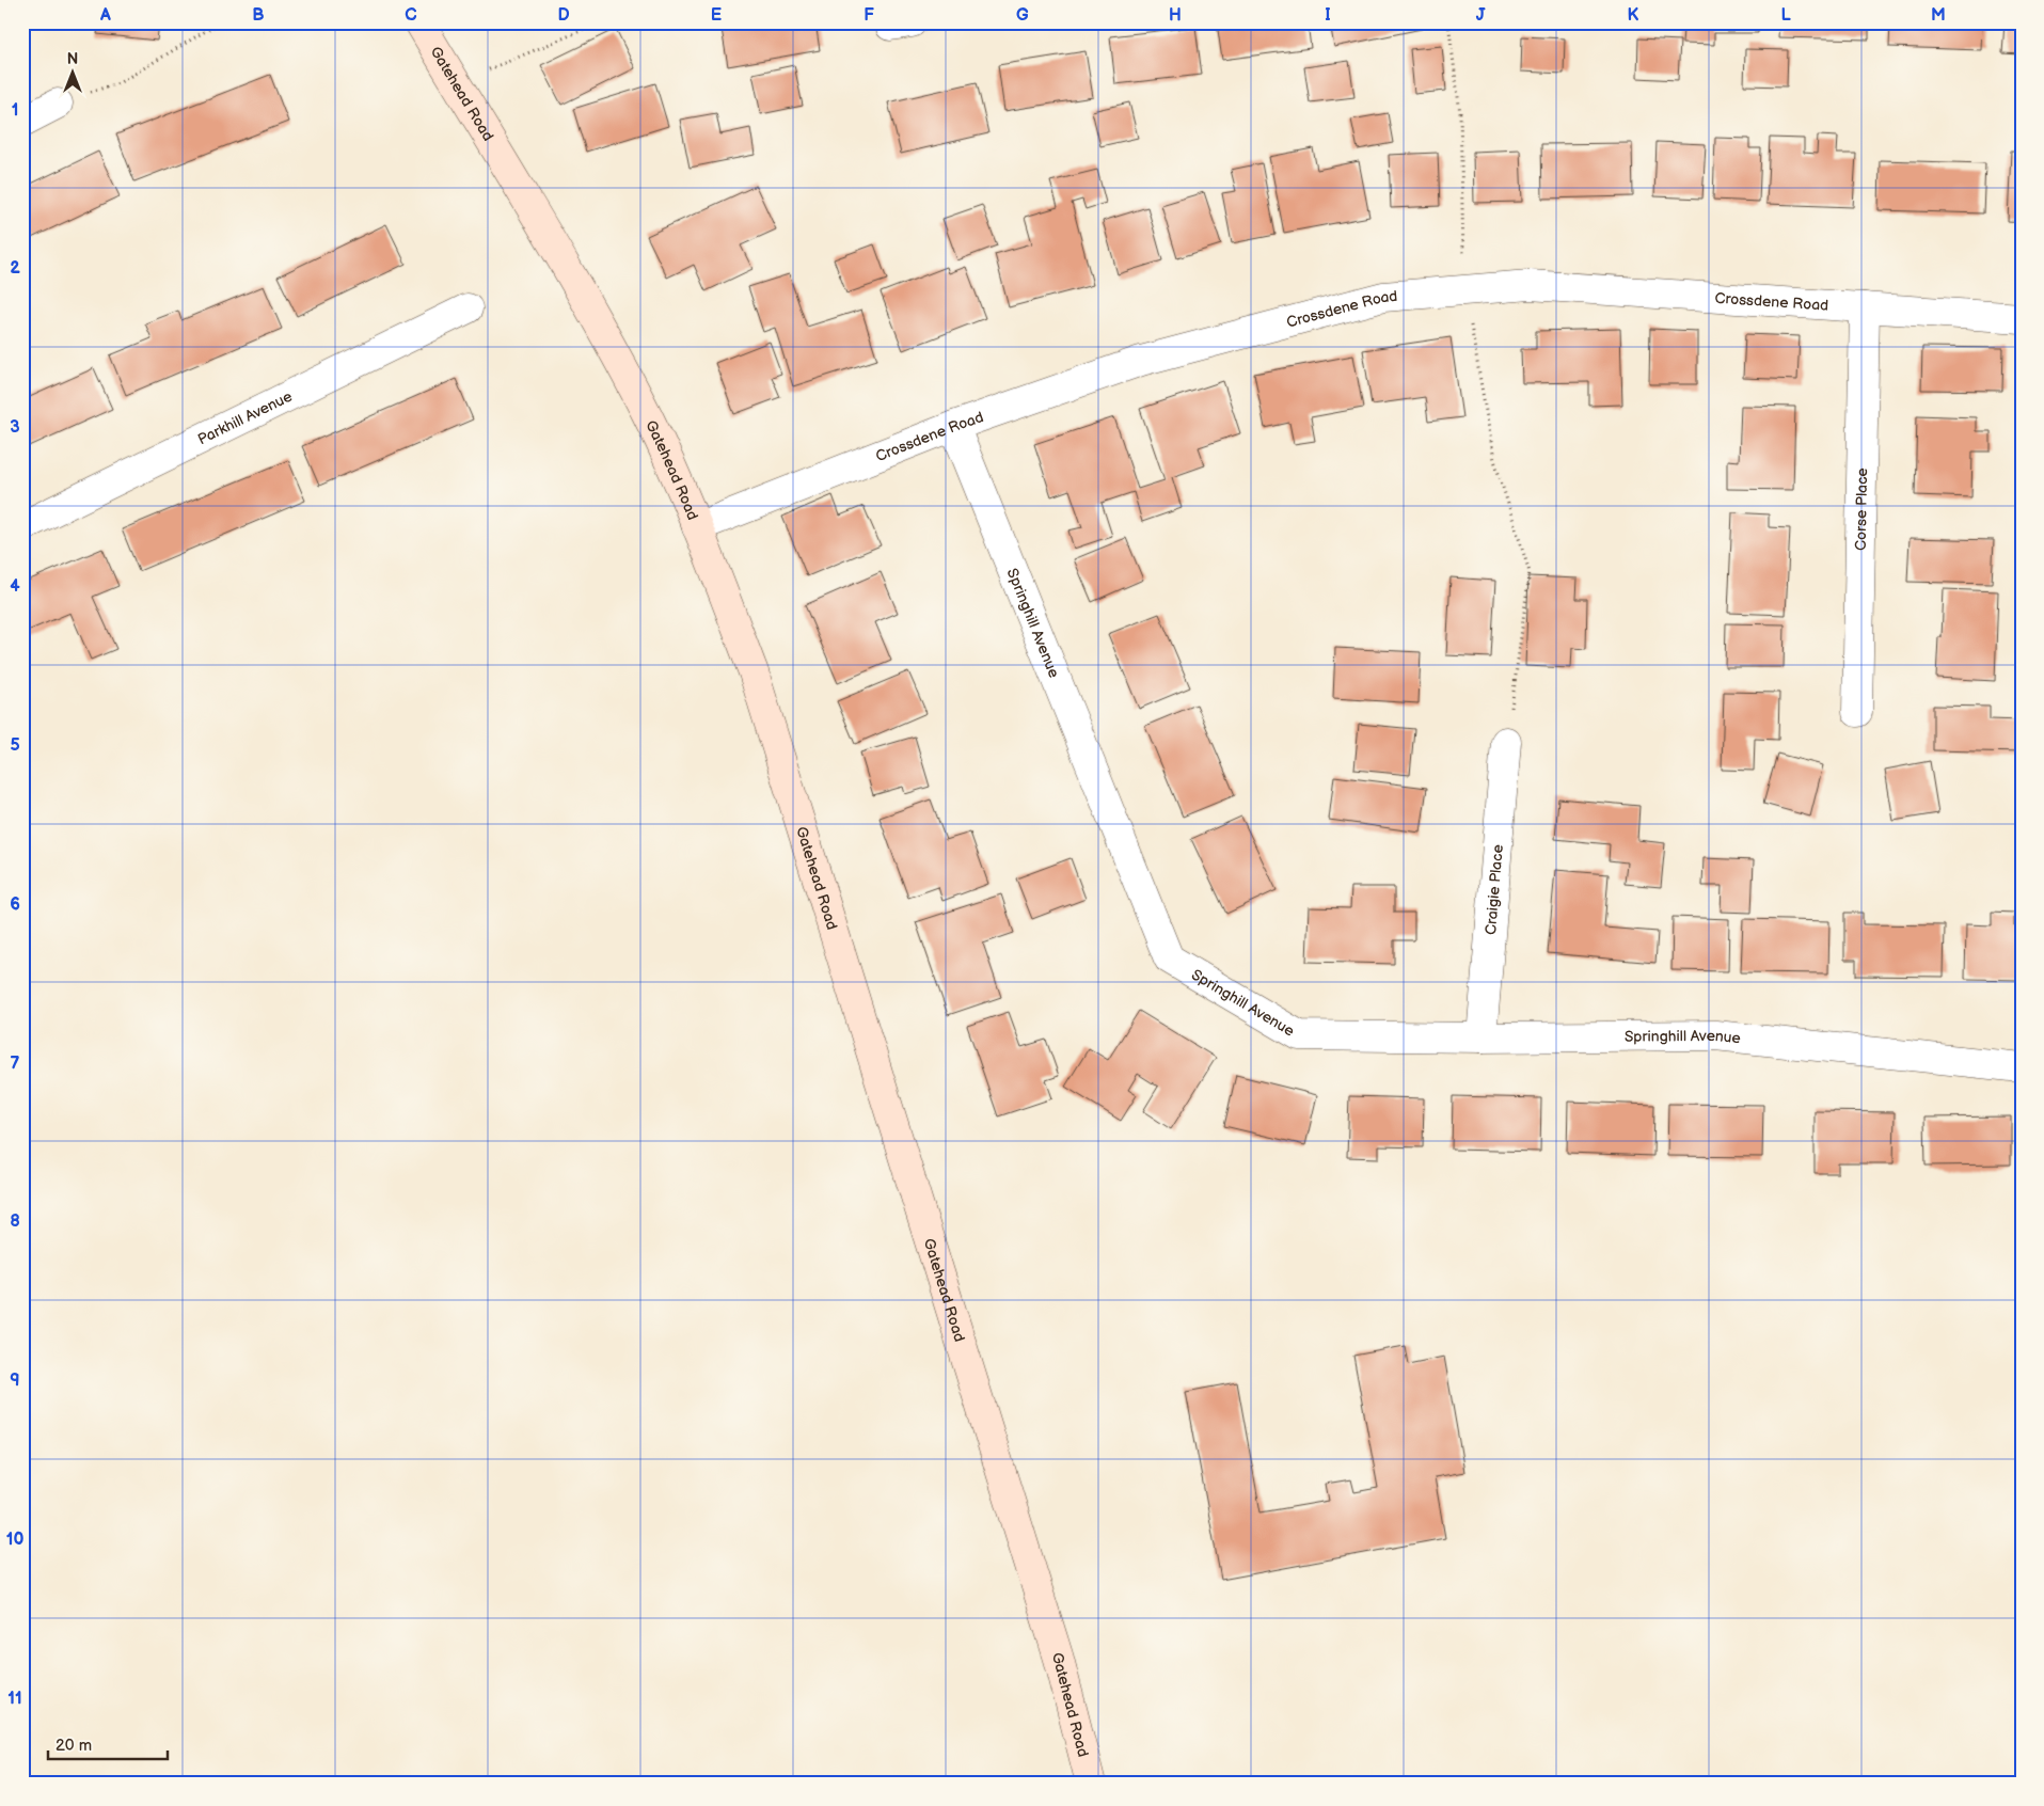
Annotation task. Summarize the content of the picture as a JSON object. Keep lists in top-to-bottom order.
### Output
{
  "streets": {
    "main road": ["Gatehead Road"],
    "street": [
      "Crossdene Road",
      "Parkhill Avenue",
      "Corse Place",
      "Springhill Avenue",
      "Craigie Place"
    ]
  },
  "crossings": [
    ["Gatehead Road", "Crossdene Road"],
    ["Crossdene Road", "Corse Place"],
    ["Crossdene Road", "Springhill Avenue"],
    ["Springhill Avenue", "Craigie Place"]
  ],
  "scale_bar": "20 m",
  "north": "top",
  "grid": {
    "columns": [
      "A",
      "B",
      "C",
      "D",
      "E",
      "F",
      "G",
      "H",
      "I",
      "J",
      "K",
      "L",
      "M"
    ],
    "rows": [
      "1",
      "2",
      "3",
      "4",
      "5",
      "6",
      "7",
      "8",
      "9",
      "10",
      "11"
    ]
  }
}
